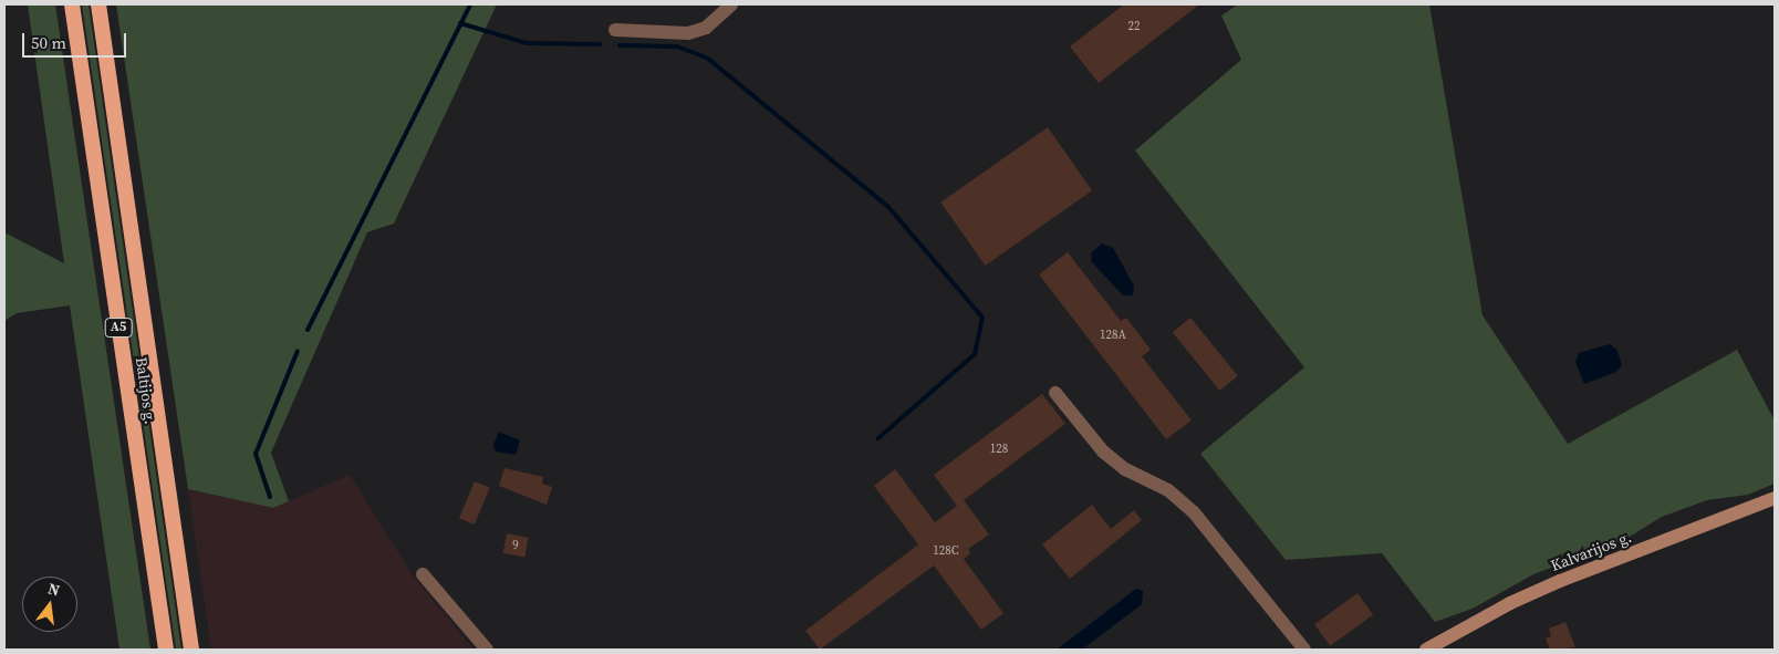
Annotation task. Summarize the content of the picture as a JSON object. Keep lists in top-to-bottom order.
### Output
{
  "streets": {
    "highway": ["A5", "Baltijos g."],
    "main road": ["Kalvarijos g."]
  },
  "house_numbers": [
    "22",
    "128A",
    "128",
    "9",
    "128C"
  ],
  "scale_bar": "50 m",
  "north": "top"
}
